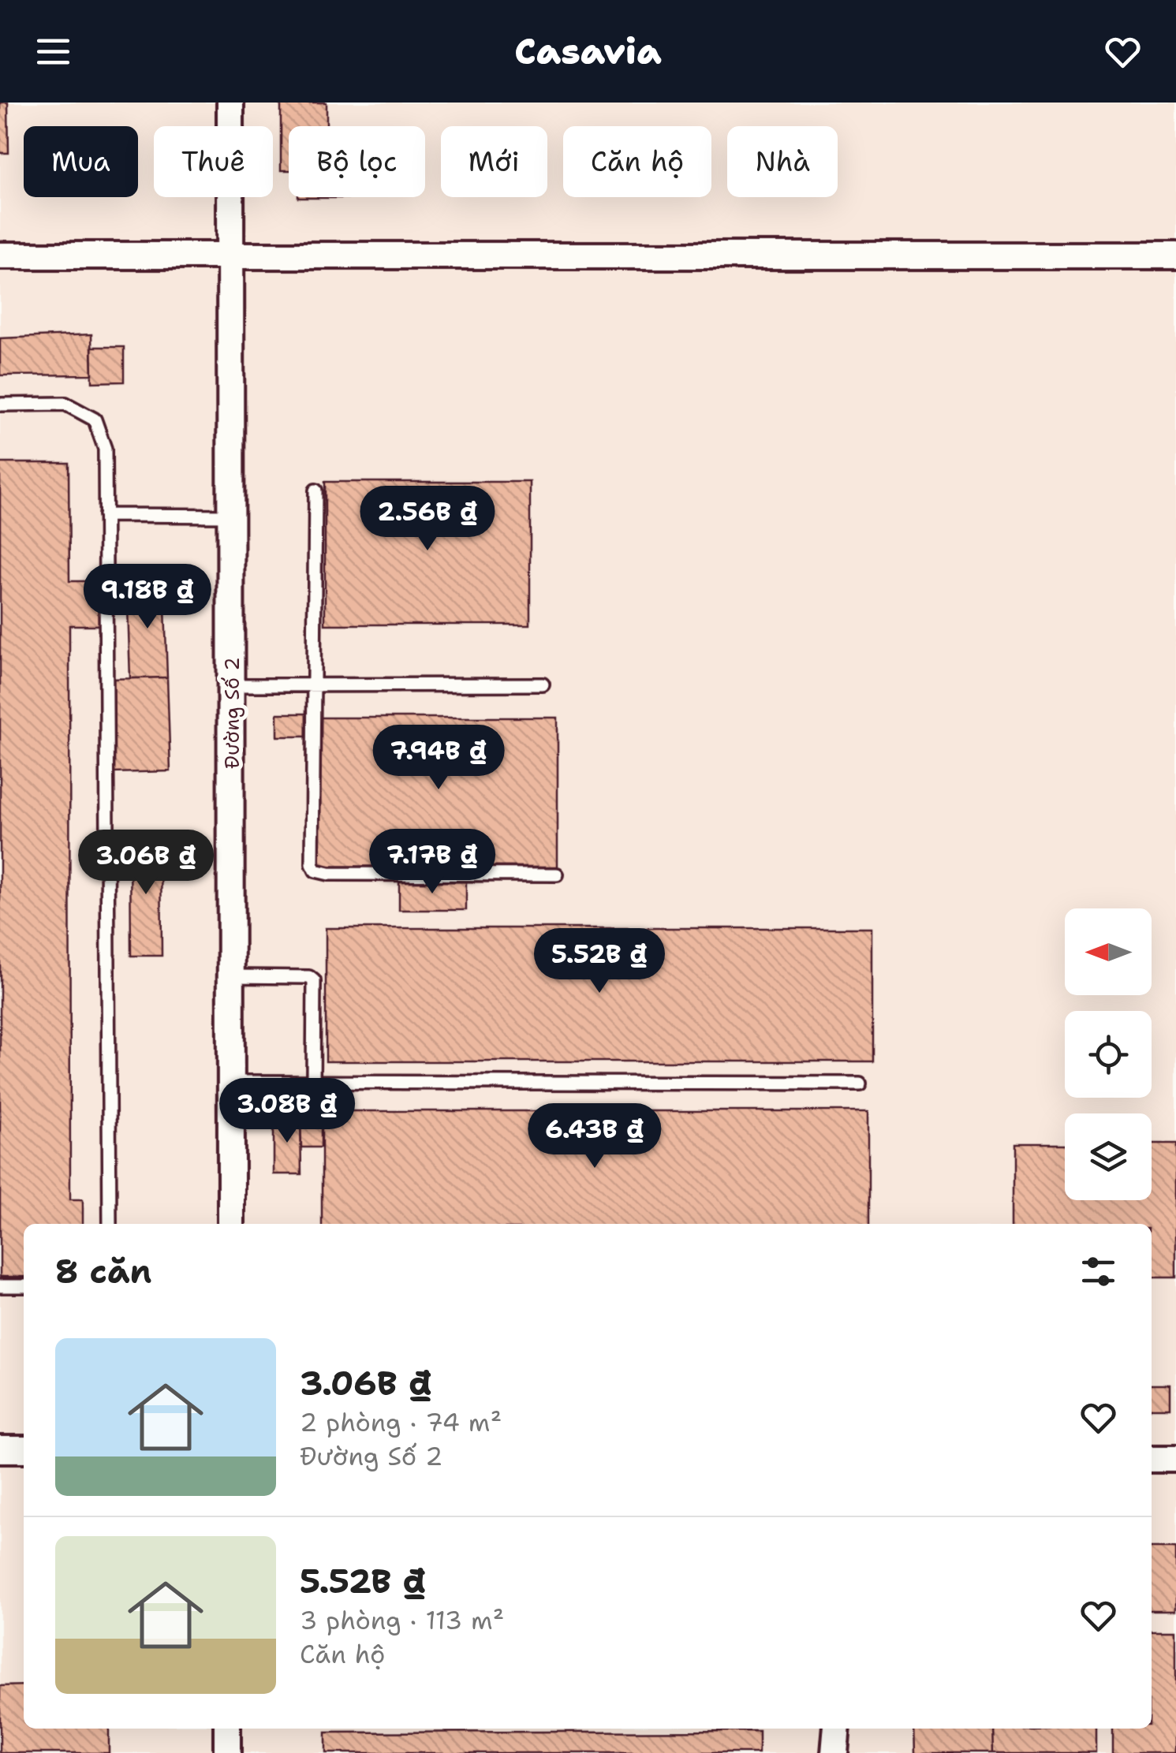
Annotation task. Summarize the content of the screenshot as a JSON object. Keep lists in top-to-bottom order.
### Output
{
  "streets": {
    "street": ["Đường Số 2"]
  },
  "north": "left",
  "page": {
    "header": "Casavia",
    "chip": [
      "Mua",
      "Thuê",
      "Bộ lọc",
      "Mới",
      "Căn hộ",
      "Nhà"
    ],
    "price": [
      "2.56B ₫",
      "9.18B ₫",
      "7.94B ₫",
      "7.17B ₫",
      "3.06B ₫",
      "5.52B ₫",
      "3.08B ₫",
      "6.43B ₫"
    ],
    "heading": "8 căn",
    "list": [
      {
        "name": "3.06B ₫",
        "note": "2 phòng · 74 m² · Đường Số 2"
      },
      {
        "name": "5.52B ₫",
        "note": "3 phòng · 113 m² · Căn hộ"
      }
    ]
  }
}
